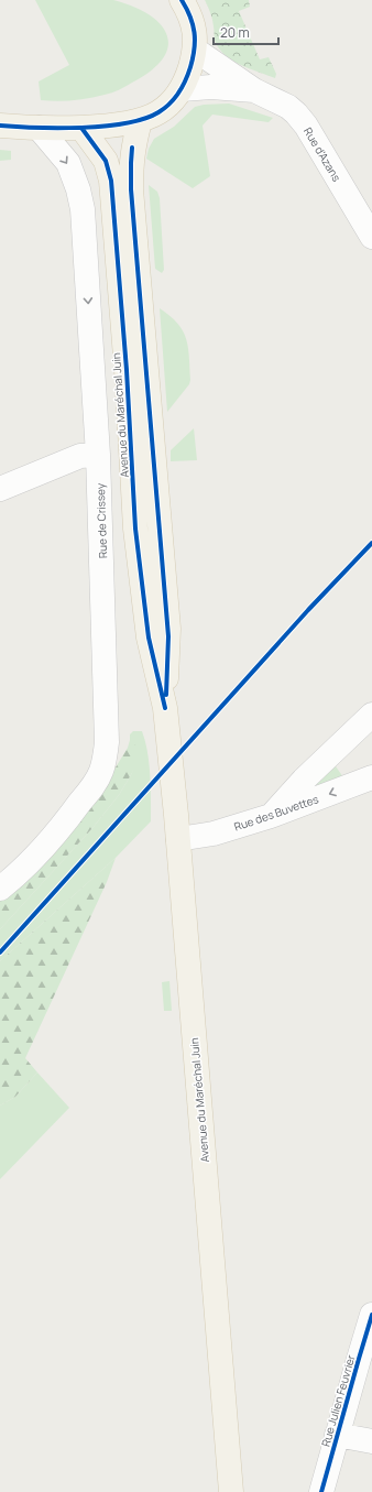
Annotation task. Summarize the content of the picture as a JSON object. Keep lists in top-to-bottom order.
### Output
{
  "streets": {
    "main road": ["Avenue du Maréchal Juin"],
    "street": [
      "Rue d'Azans",
      "Rue de Crissey",
      "Rue des Buvettes",
      "Rue Julien Feuvrier"
    ]
  },
  "crossings": [
    ["Avenue du Maréchal Juin", "Rue des Buvettes"]
  ],
  "one_way": ["Rue de Crissey"],
  "scale_bar": "20 m"
}
